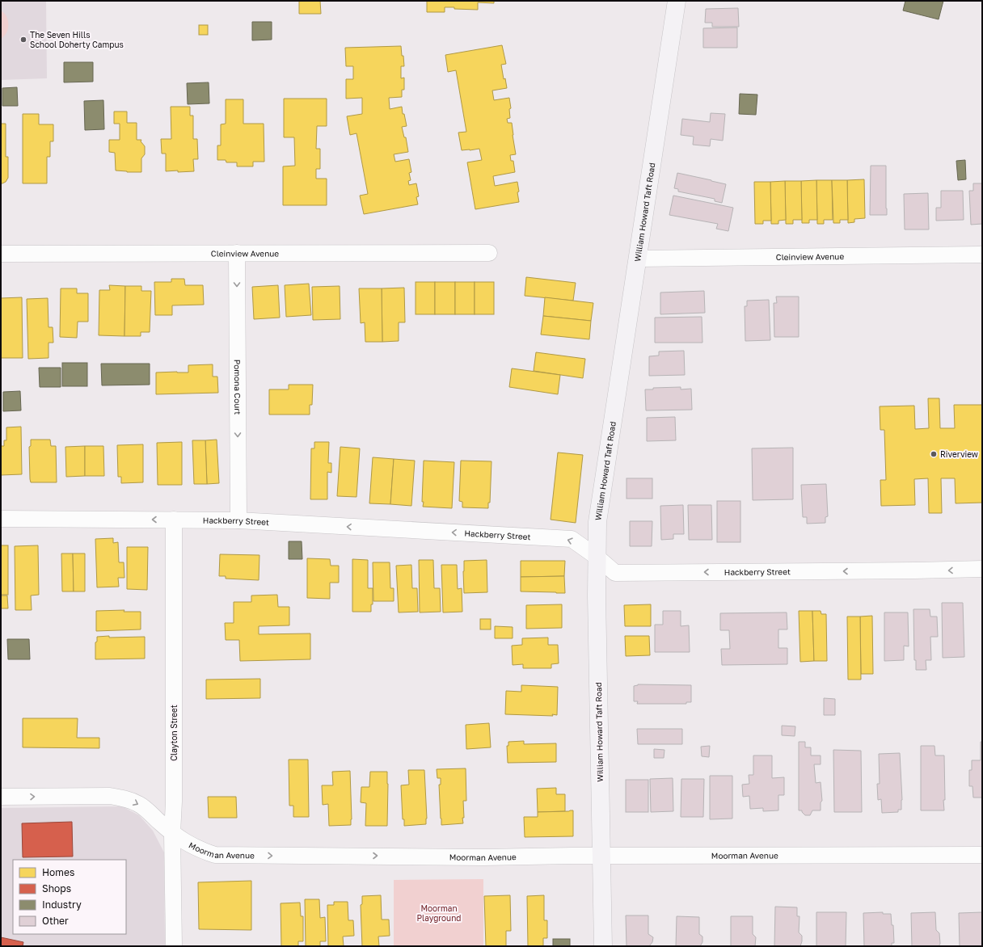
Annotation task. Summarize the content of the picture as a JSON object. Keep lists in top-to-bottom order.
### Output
{
  "streets": {
    "street": [
      "William Howard Taft Road",
      "Cleinview Avenue",
      "Pomona Court",
      "Hackberry Street",
      "Clayton Street",
      "Moorman Avenue"
    ]
  },
  "crossings": [
    ["William Howard Taft Road", "Cleinview Avenue"],
    ["William Howard Taft Road", "Hackberry Street"],
    ["William Howard Taft Road", "Moorman Avenue"],
    ["Cleinview Avenue", "Pomona Court"],
    ["Pomona Court", "Hackberry Street"],
    ["Hackberry Street", "Clayton Street"],
    ["Clayton Street", "Moorman Avenue"]
  ],
  "one_way": ["Pomona Court", "Hackberry Street", "Moorman Avenue"],
  "parks": ["Moorman Playground"],
  "places": ["The Seven Hills School Doherty Campus", "Riverview"],
  "legend": [
    "Homes",
    "Shops",
    "Industry",
    "Other"
  ]
}
